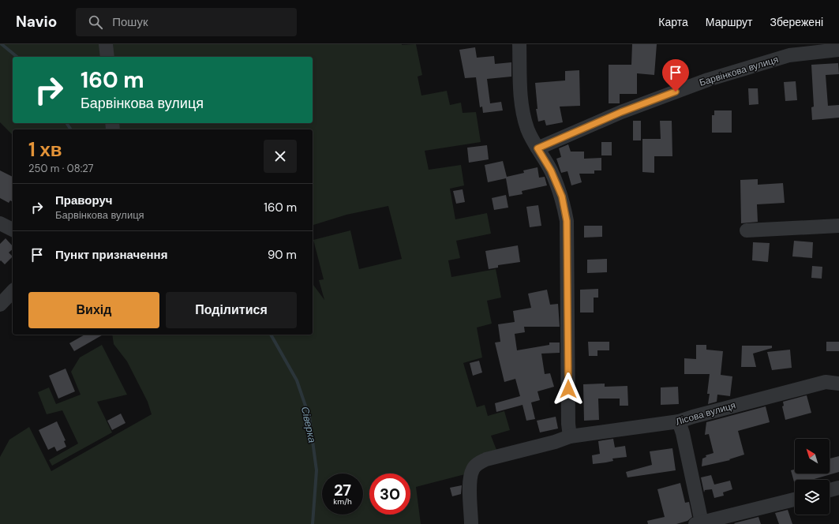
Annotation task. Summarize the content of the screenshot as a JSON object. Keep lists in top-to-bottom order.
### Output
{
  "streets": {
    "street": ["Барвінкова вулиця", "Лісова вулиця"]
  },
  "water": ["Сіверка"],
  "north": "top left",
  "page": {
    "header": "Navio",
    "search": "Пошук",
    "nav": ["Карта", "Маршрут", "Збережені"],
    "turn": ["160 m", "Барвінкова вулиця"],
    "heading": ["1 хв", "250 m · 08:27"],
    "list": [
      {
        "name": "Праворуч",
        "note": "Барвінкова вулиця",
        "value": "160 m"
      },
      {
        "name": "Пункт призначення",
        "value": "90 m"
      }
    ],
    "buttons": ["Вихід", "Поділитися"],
    "speed": "27 km/h",
    "limit": "30"
  }
}
